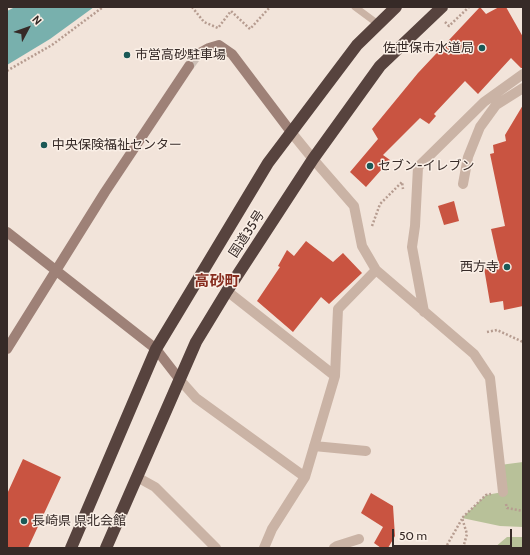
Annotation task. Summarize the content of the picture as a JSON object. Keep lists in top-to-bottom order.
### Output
{
  "streets": {
    "highway": ["国道35号"]
  },
  "districts": ["高砂町"],
  "places": [
    "佐世保市水道局",
    "市営高砂駐車場",
    "中央保険福祉センター",
    "セブン-イレブン",
    "西方寺",
    "長崎県 県北会館"
  ],
  "scale_bar": "50 m",
  "north": "top right"
}
